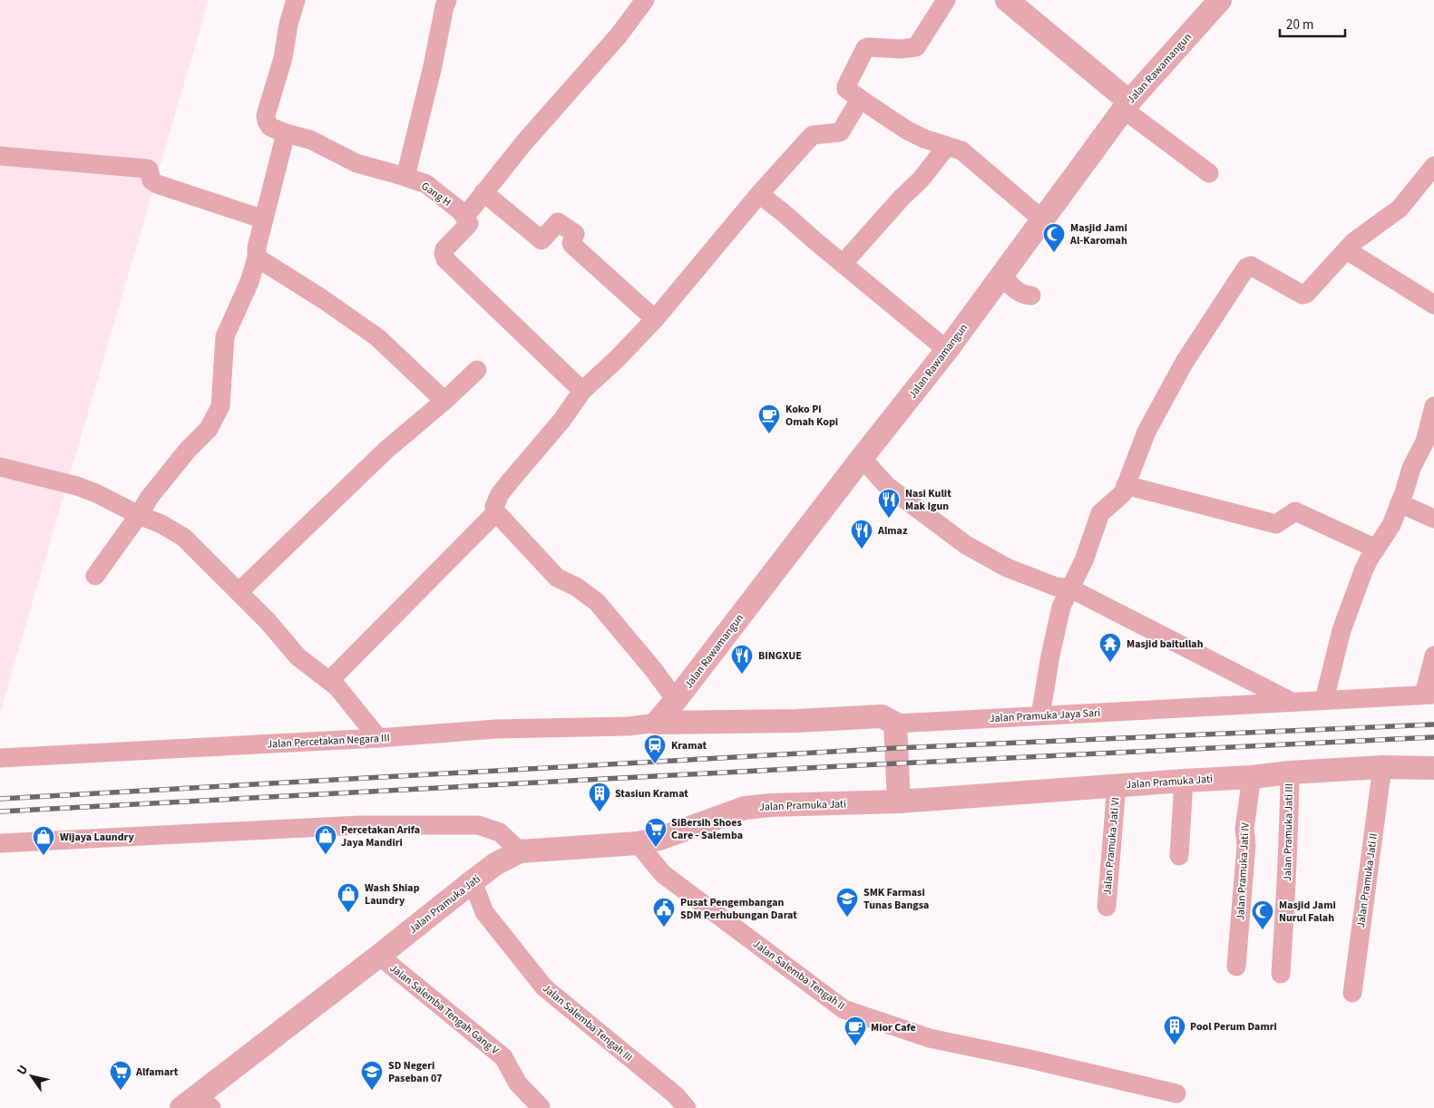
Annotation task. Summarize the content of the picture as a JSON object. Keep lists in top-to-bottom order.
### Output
{
  "streets": {
    "street": [
      "Jalan Rawamangun",
      "Gang H",
      "Jalan Pramuka Jaya Sari",
      "Jalan Percetakan Negara III",
      "Jalan Pramuka Jati",
      "Jalan Pramuka Jati III",
      "Jalan Pramuka Jati VI",
      "Jalan Pramuka Jati IV",
      "Jalan Pramuka Jati II",
      "Jalan Salemba Tengah II",
      "Jalan Salemba Tengah Gang V",
      "Jalan Salemba Tengah III"
    ]
  },
  "crossings": [
    ["Jalan Rawamangun", "Jalan Pramuka Jaya Sari"],
    ["Jalan Rawamangun", "Jalan Percetakan Negara III"],
    ["Jalan Pramuka Jaya Sari", "Jalan Percetakan Negara III"],
    ["Jalan Pramuka Jati", "Jalan Pramuka Jati III"],
    ["Jalan Pramuka Jati", "Jalan Pramuka Jati VI"],
    ["Jalan Pramuka Jati", "Jalan Pramuka Jati IV"],
    ["Jalan Pramuka Jati", "Jalan Pramuka Jati II"],
    ["Jalan Pramuka Jati", "Jalan Salemba Tengah II"],
    ["Jalan Pramuka Jati", "Jalan Salemba Tengah Gang V"],
    ["Jalan Pramuka Jati", "Jalan Salemba Tengah III"]
  ],
  "places": {
    "mosque": ["Masjid Jami Al-Karomah", "Masjid Jami Nurul Falah"],
    "cafe": ["Koko Pi Omah Kopi", "Mior Cafe"],
    "restaurant": ["Nasi Kulit Mak Igun", "Almaz", "BINGXUE"],
    "temple": ["Masjid baitullah"],
    "station": ["Kramat"],
    "building": ["Stasiun Kramat", "Pool Perum Damri"],
    "supermarket": ["SiBersih Shoes Care - Salemba", "Alfamart"],
    "shop": ["Percetakan Arifa Jaya Mandiri", "Wijaya Laundry", "Wash Shiap Laundry"],
    "school or university": ["SMK Farmasi Tunas Bangsa", "SD Negeri Paseban 07"],
    "public building": ["Pusat Pengembangan SDM Perhubungan Darat"]
  },
  "scale_bar": "20 m",
  "north": "top left"
}
